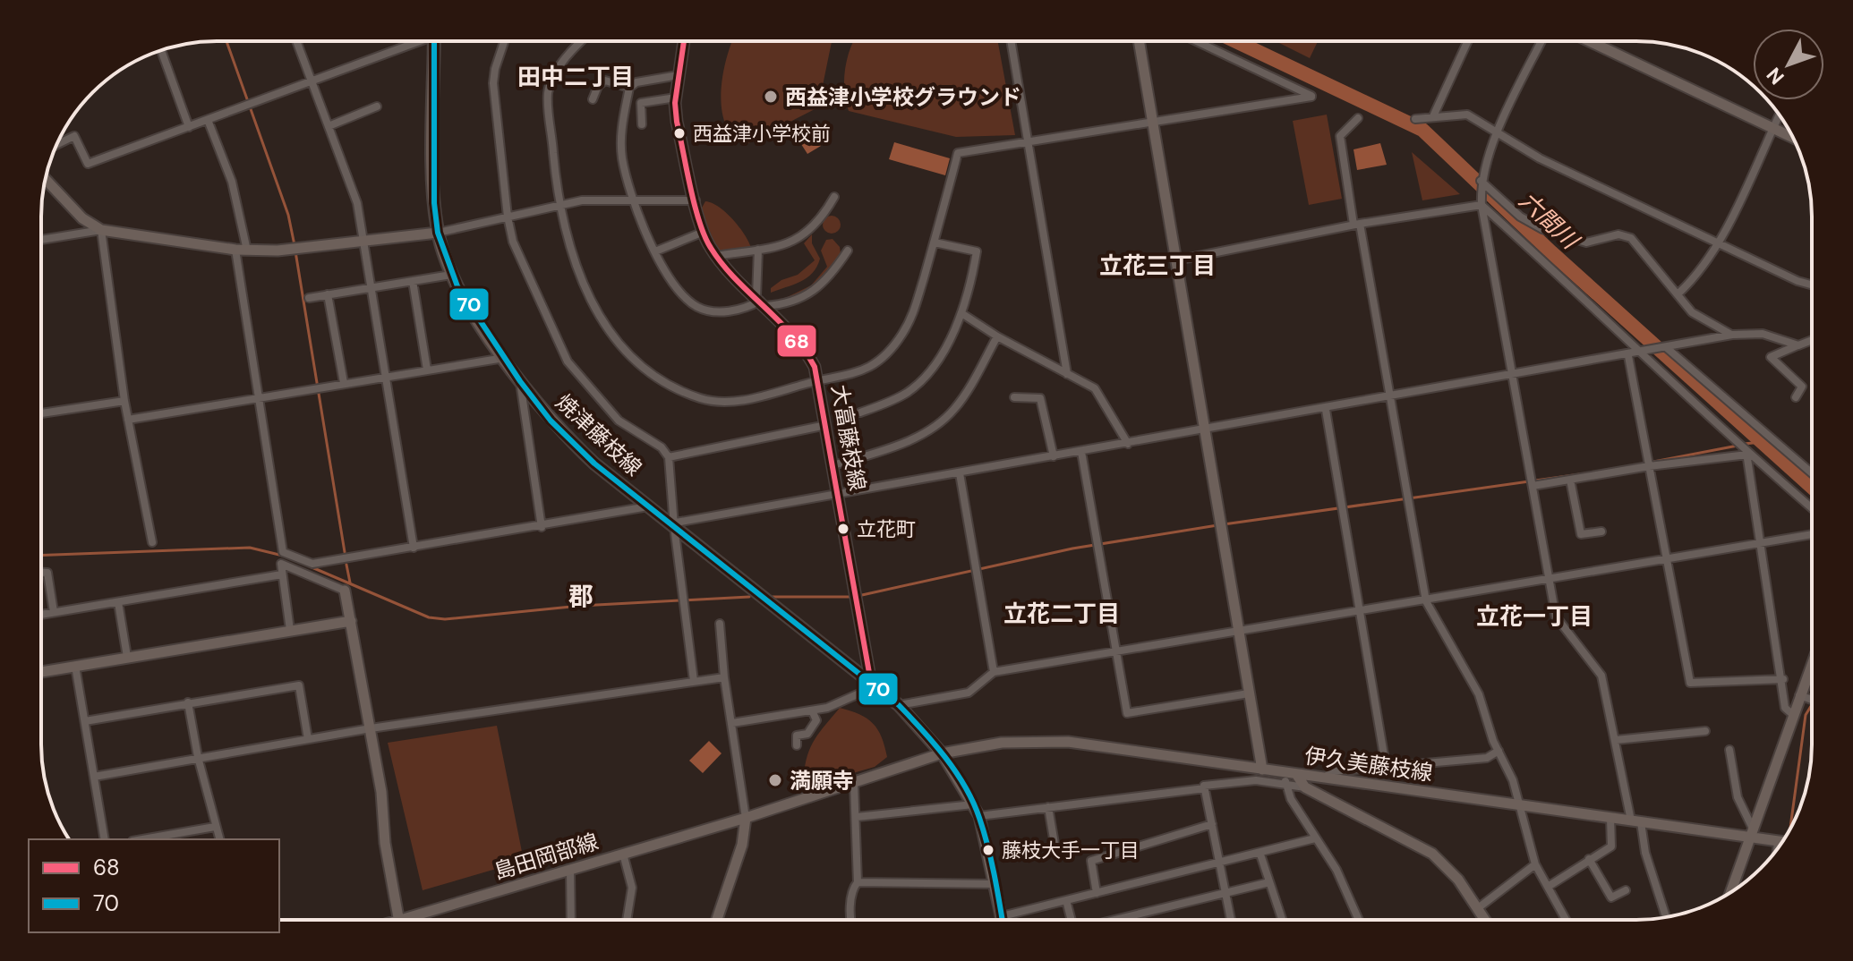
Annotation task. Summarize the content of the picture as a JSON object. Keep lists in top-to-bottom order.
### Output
{
  "streets": {
    "main road": ["焼津藤枝線"],
    "street": ["大富藤枝線", "伊久美藤枝線", "島田岡部線"]
  },
  "crossings": [
    ["焼津藤枝線", "大富藤枝線"],
    ["焼津藤枝線", "伊久美藤枝線"],
    ["伊久美藤枝線", "島田岡部線"]
  ],
  "districts": [
    "田中二丁目",
    "立花三丁目",
    "郡",
    "立花二丁目",
    "立花一丁目"
  ],
  "water": ["六間川"],
  "places": [
    "西益津小学校グラウンド",
    "西益津小学校前",
    "立花町",
    "満願寺",
    "藤枝大手一丁目"
  ],
  "lines": ["transit line 68", "transit line 70"],
  "legend": ["68", "70"],
  "north": "bottom left"
}
